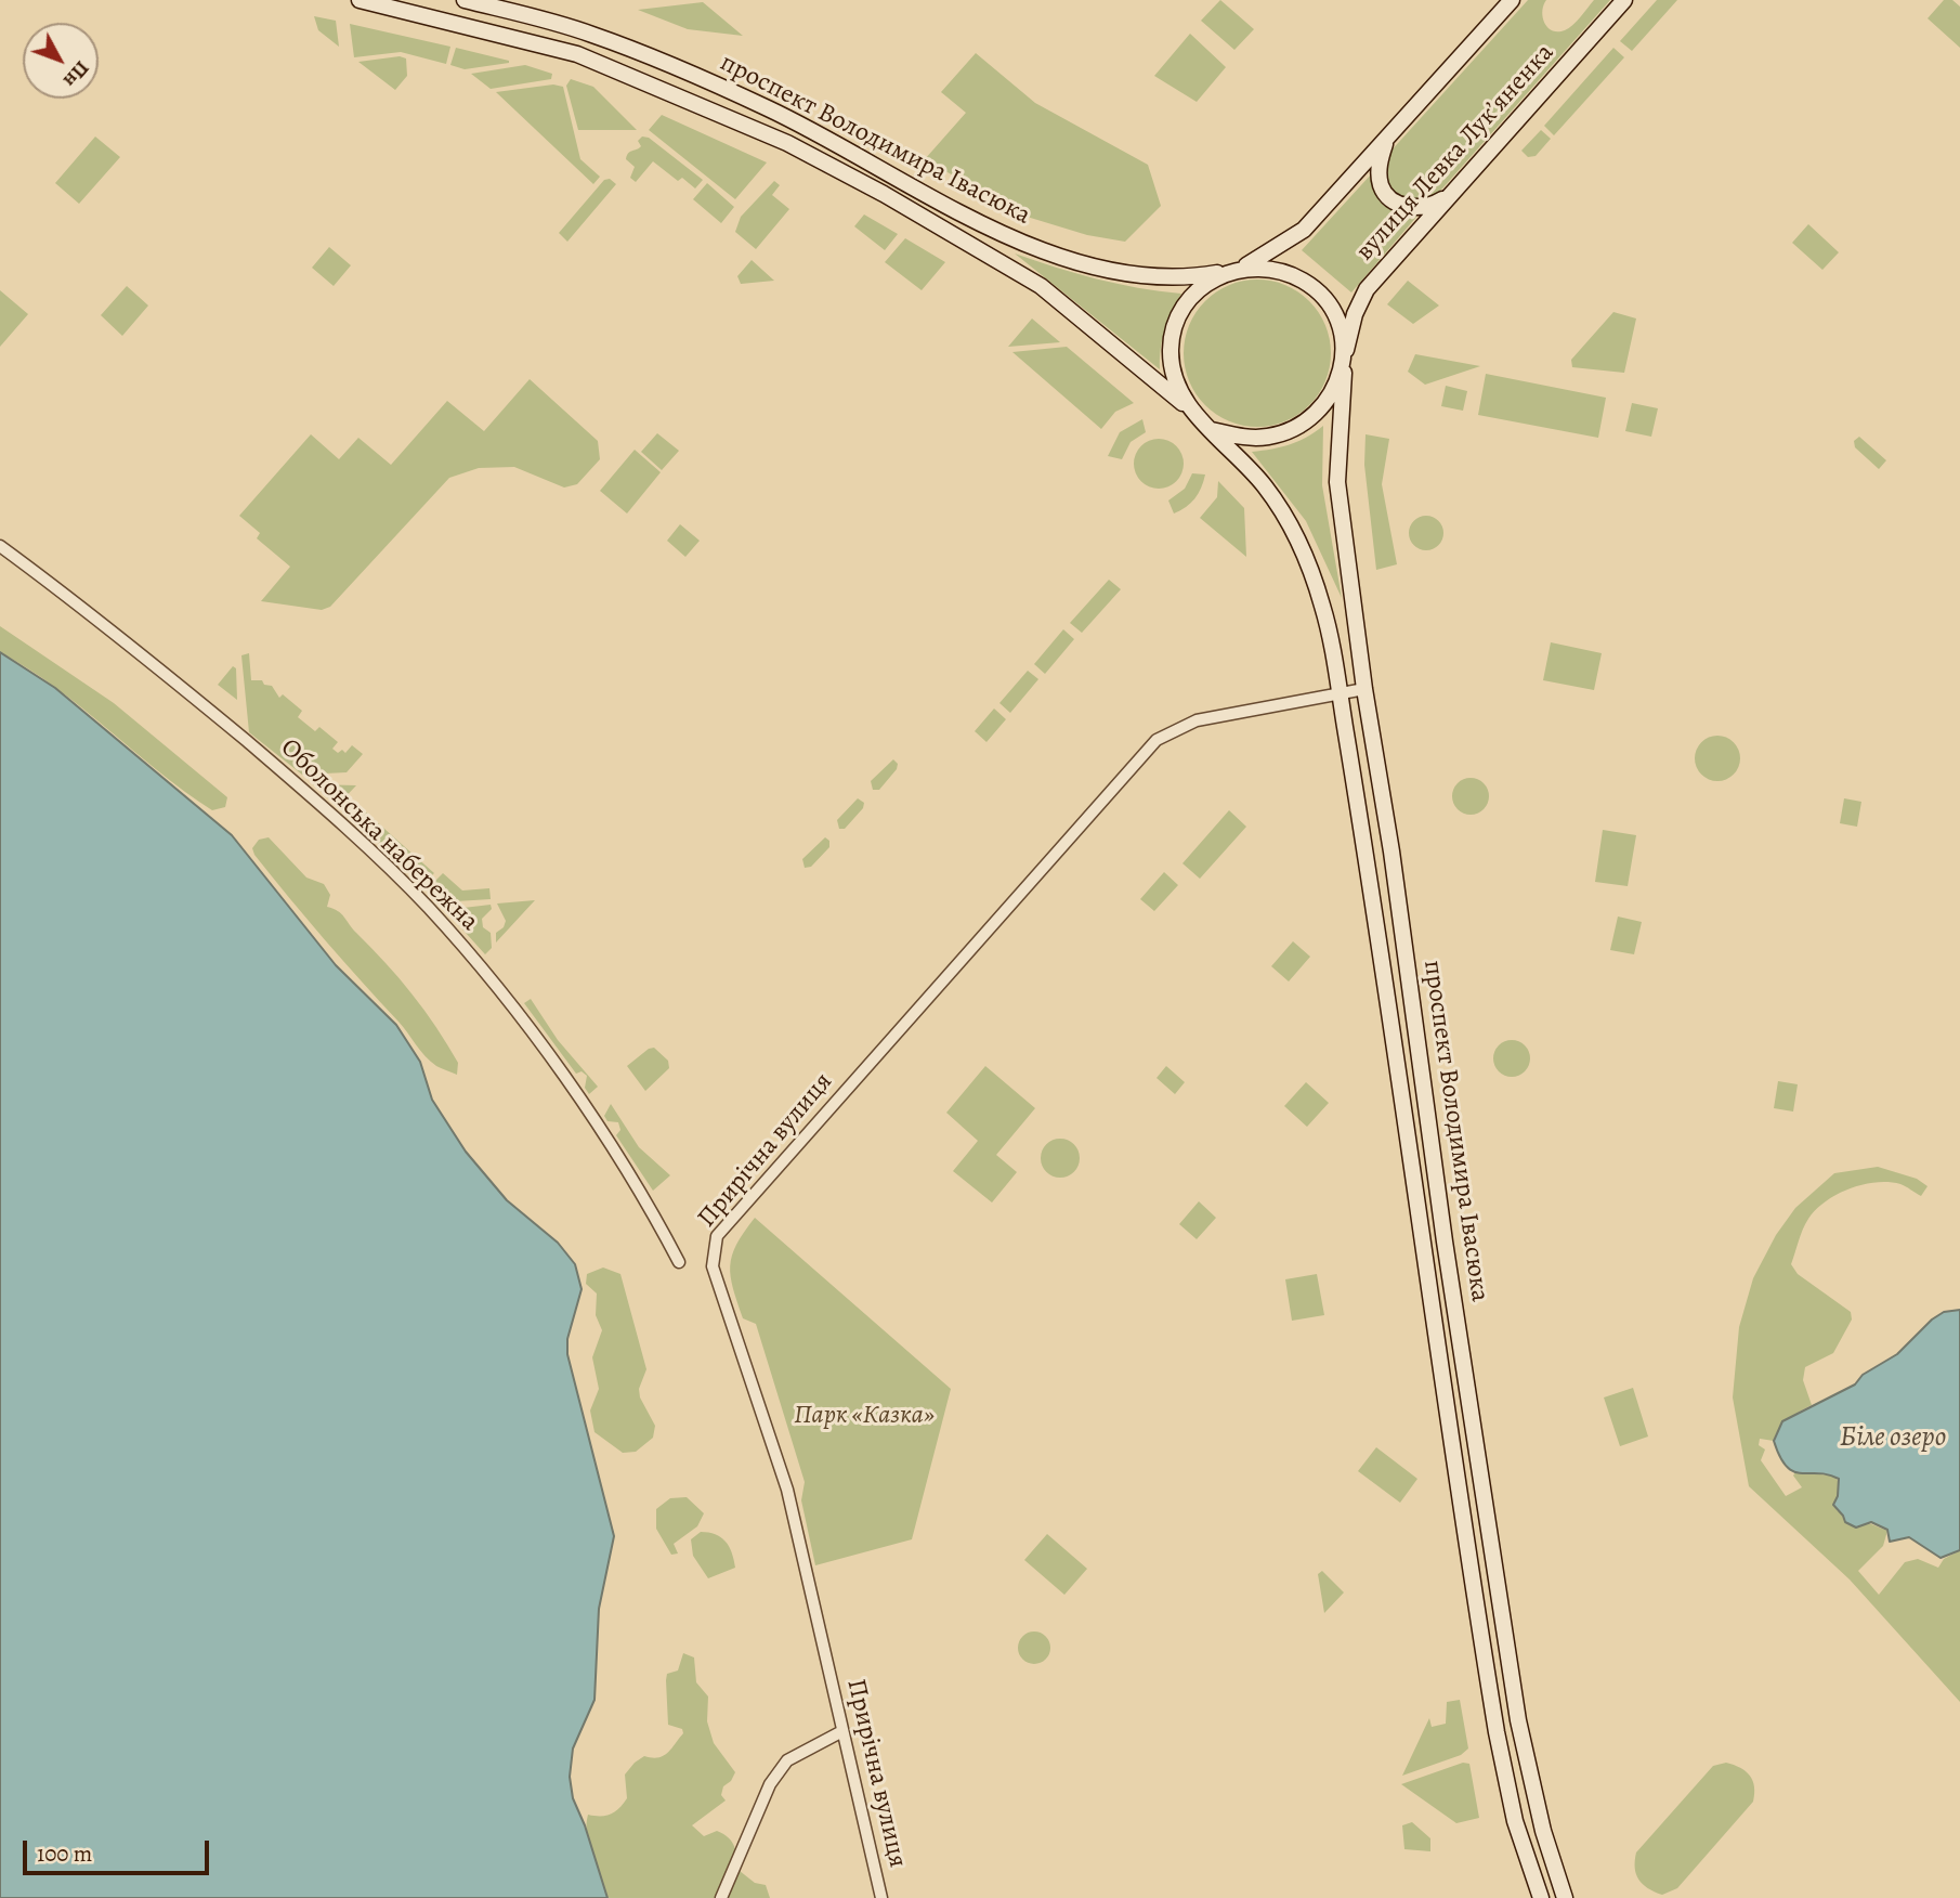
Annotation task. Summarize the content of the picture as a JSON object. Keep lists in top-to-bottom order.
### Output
{
  "streets": {
    "main road": ["проспект Володимира Івасюка", "вулиця Левка Лукʼяненка"],
    "street": ["Оболонська набережна", "Прирічна вулиця"]
  },
  "crossings": [
    ["проспект Володимира Івасюка", "вулиця Левка Лукʼяненка"],
    ["проспект Володимира Івасюка", "Прирічна вулиця"]
  ],
  "water": ["Біле озеро"],
  "parks": ["Парк «Казка»"],
  "scale_bar": "100 m",
  "north": "bottom right"
}
